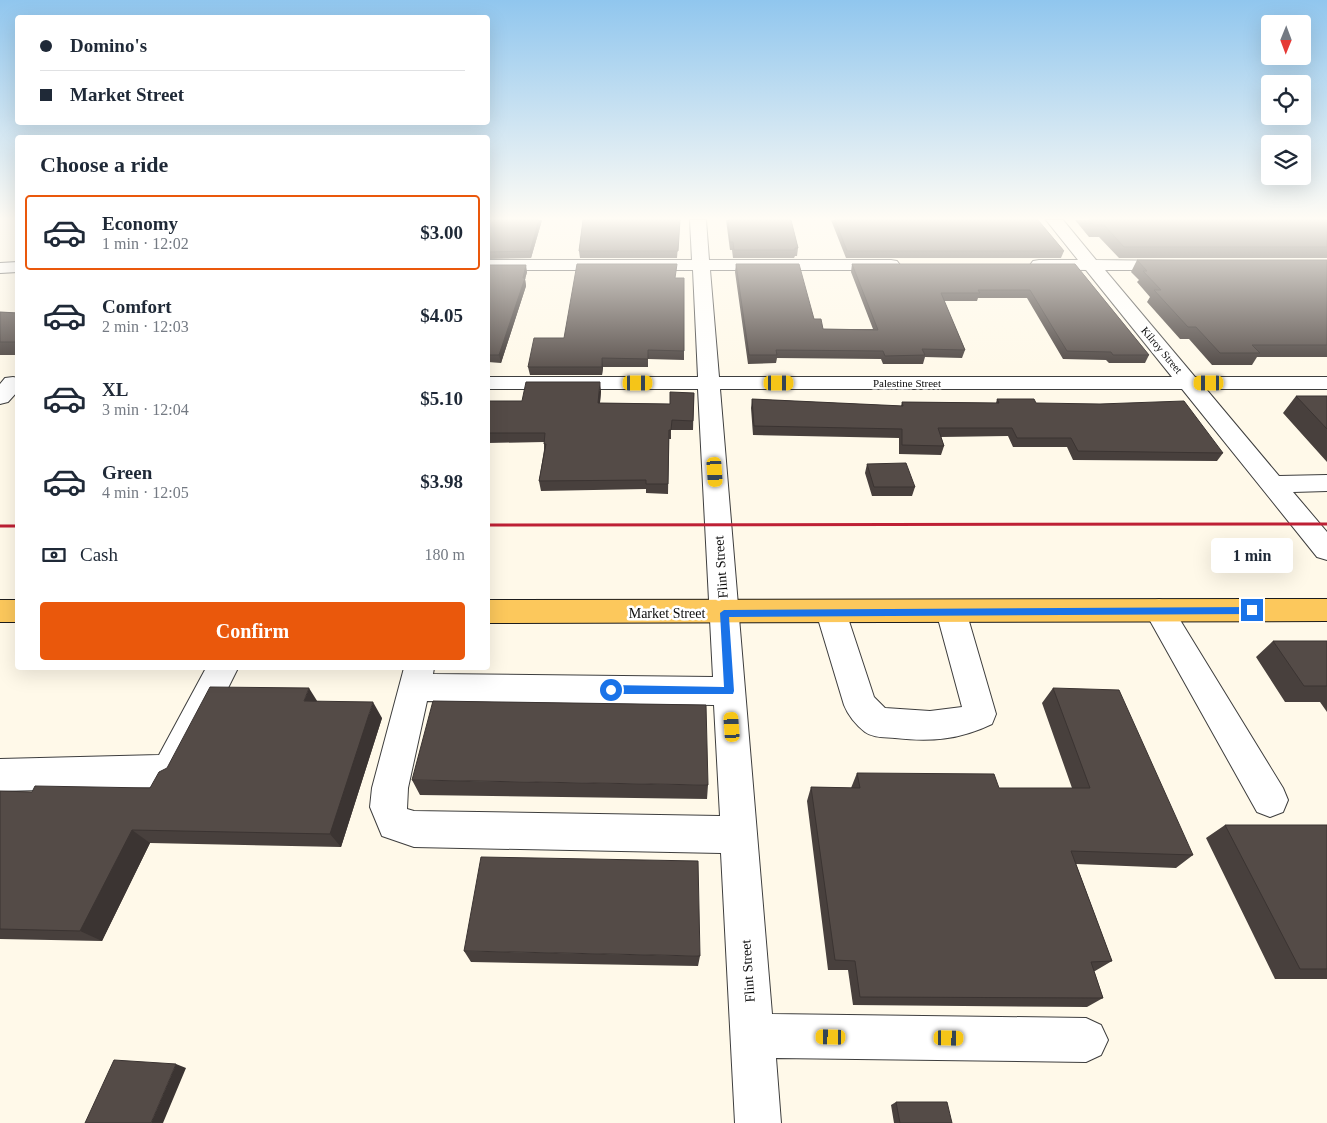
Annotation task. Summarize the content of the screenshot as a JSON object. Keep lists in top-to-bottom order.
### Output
{
  "streets": {
    "main road": ["Market Street"],
    "street": ["Kilroy Street", "Palestine Street", "Flint Street"]
  },
  "crossings": [
    ["Kilroy Street", "Palestine Street"],
    ["Palestine Street", "Flint Street"],
    ["Flint Street", "Market Street"]
  ],
  "north": "bottom",
  "page": {
    "banner": ["Domino's", "Market Street"],
    "heading": "Choose a ride",
    "list": [
      {
        "name": "Economy",
        "note": "1 min · 12:02",
        "value": "$3.00"
      },
      {
        "name": "Comfort",
        "note": "2 min · 12:03",
        "value": "$4.05"
      },
      {
        "name": "XL",
        "note": "3 min · 12:04",
        "value": "$5.10"
      },
      {
        "name": "Green",
        "note": "4 min · 12:05",
        "value": "$3.98"
      }
    ],
    "pay": ["Cash", "180 m"],
    "bubble": "1 min",
    "buttons": "Confirm"
  }
}
